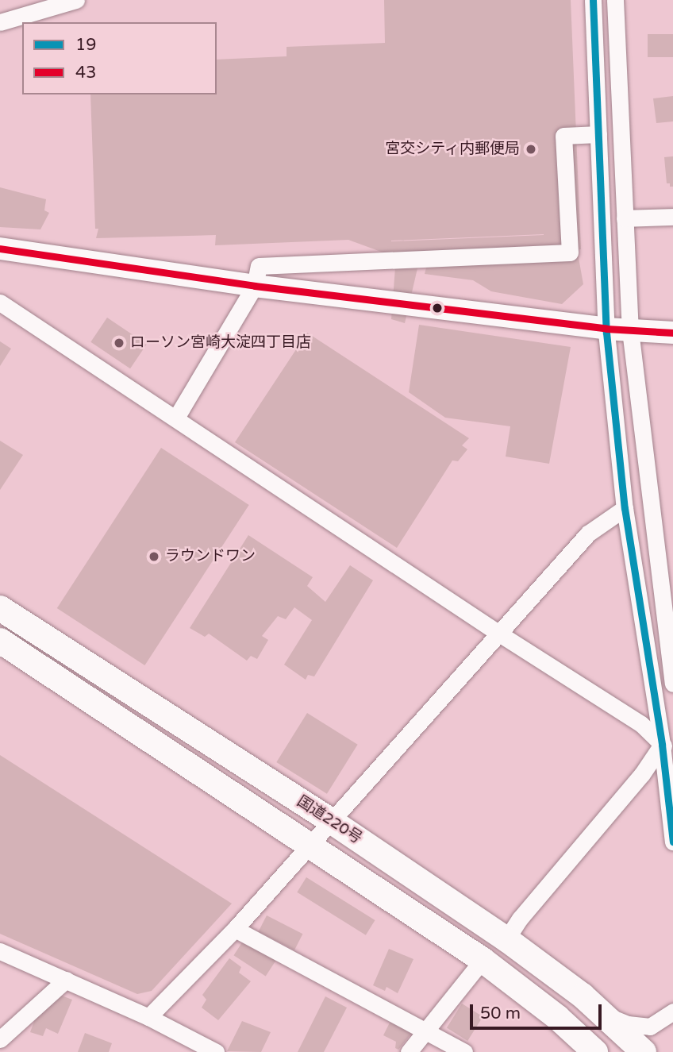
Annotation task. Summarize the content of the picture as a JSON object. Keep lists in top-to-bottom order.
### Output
{
  "streets": {
    "highway": ["国道220号"]
  },
  "places": ["宮交シティ内郵便局", "ローソン宮崎大淀四丁目店", "ラウンドワン"],
  "lines": ["transit line 19", "transit line 43"],
  "legend": ["19", "43"],
  "scale_bar": "50 m"
}
